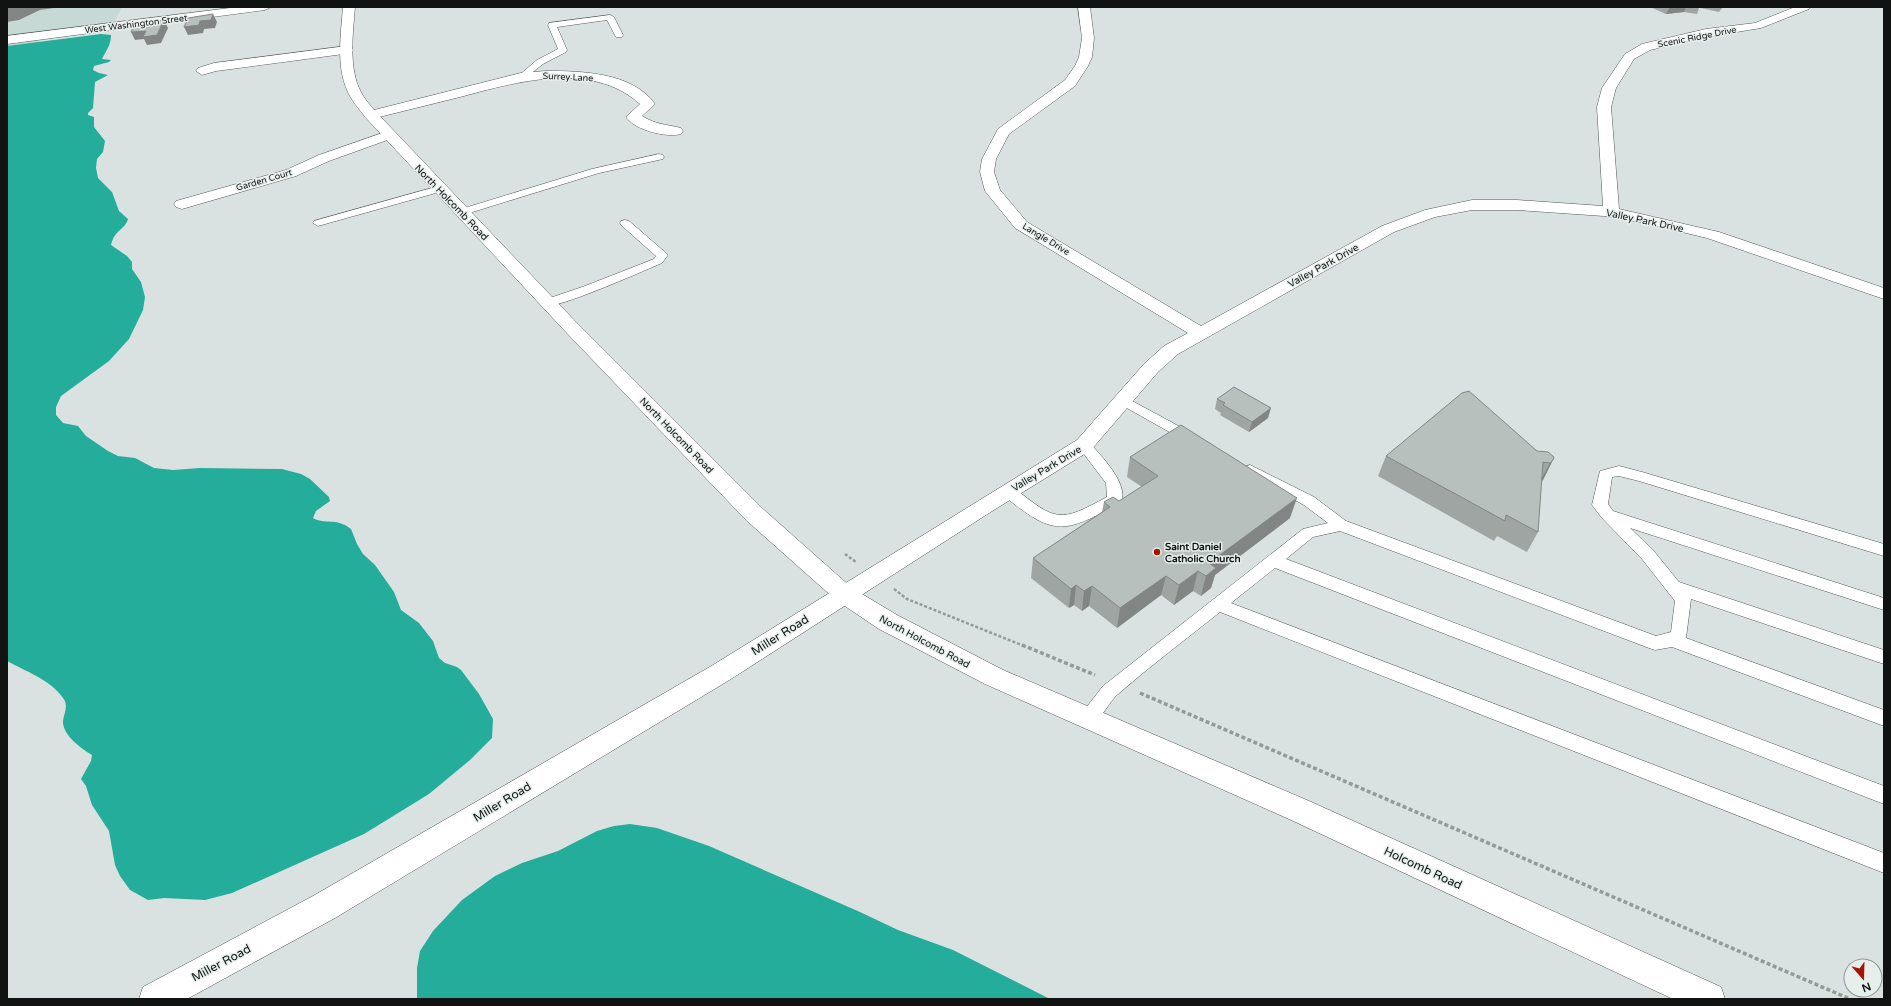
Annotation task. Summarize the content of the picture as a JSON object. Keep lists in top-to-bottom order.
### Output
{
  "streets": {
    "street": [
      "West Washington Street",
      "Scenic Ridge Drive",
      "Surrey Lane",
      "Garden Court",
      "North Holcomb Road",
      "Valley Park Drive",
      "Langle Drive",
      "Miller Road",
      "Holcomb Road"
    ]
  },
  "crossings": [
    ["Scenic Ridge Drive", "Valley Park Drive"],
    ["Surrey Lane", "North Holcomb Road"],
    ["Garden Court", "North Holcomb Road"],
    ["North Holcomb Road", "Valley Park Drive"],
    ["North Holcomb Road", "Miller Road"],
    ["North Holcomb Road", "Holcomb Road"],
    ["Valley Park Drive", "Langle Drive"],
    ["Valley Park Drive", "Miller Road"]
  ],
  "places": ["Saint Daniel Catholic Church"],
  "north": "bottom"
}
